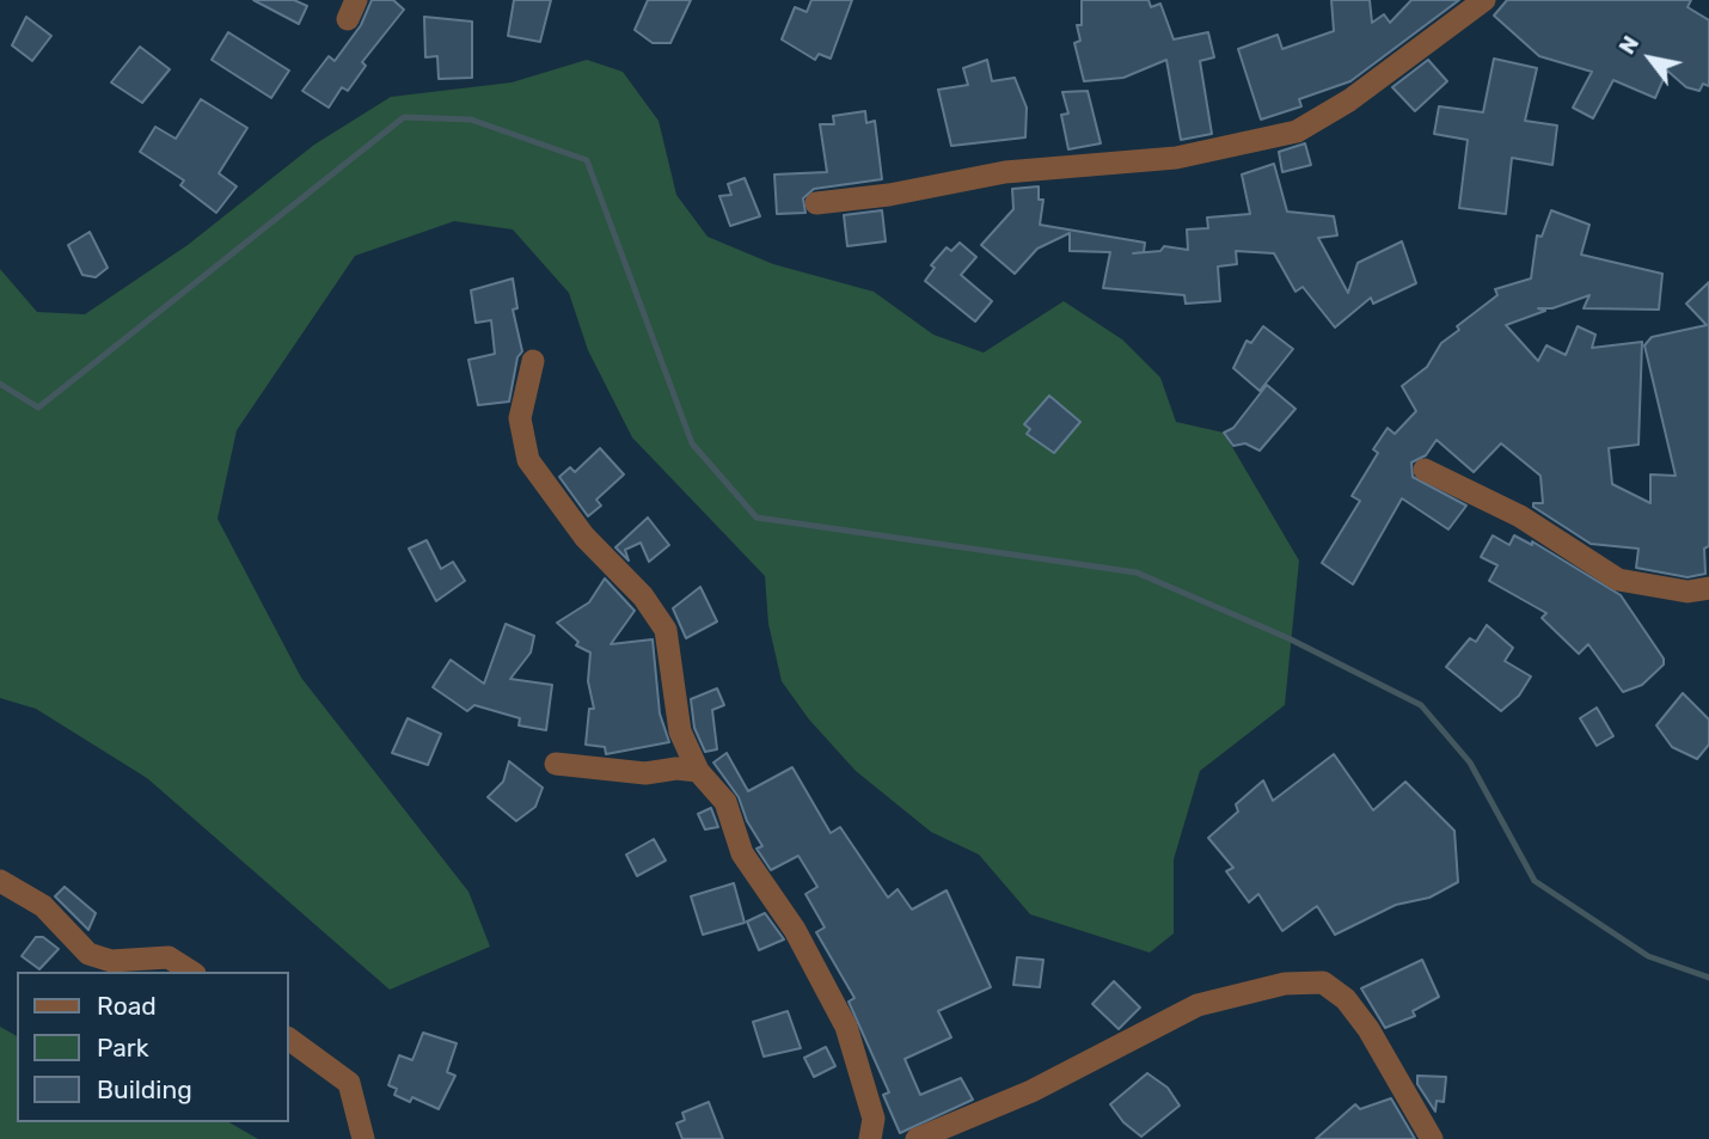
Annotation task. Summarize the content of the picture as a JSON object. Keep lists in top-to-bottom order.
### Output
{
  "legend": ["Road", "Park", "Building"],
  "north": "top left"
}
